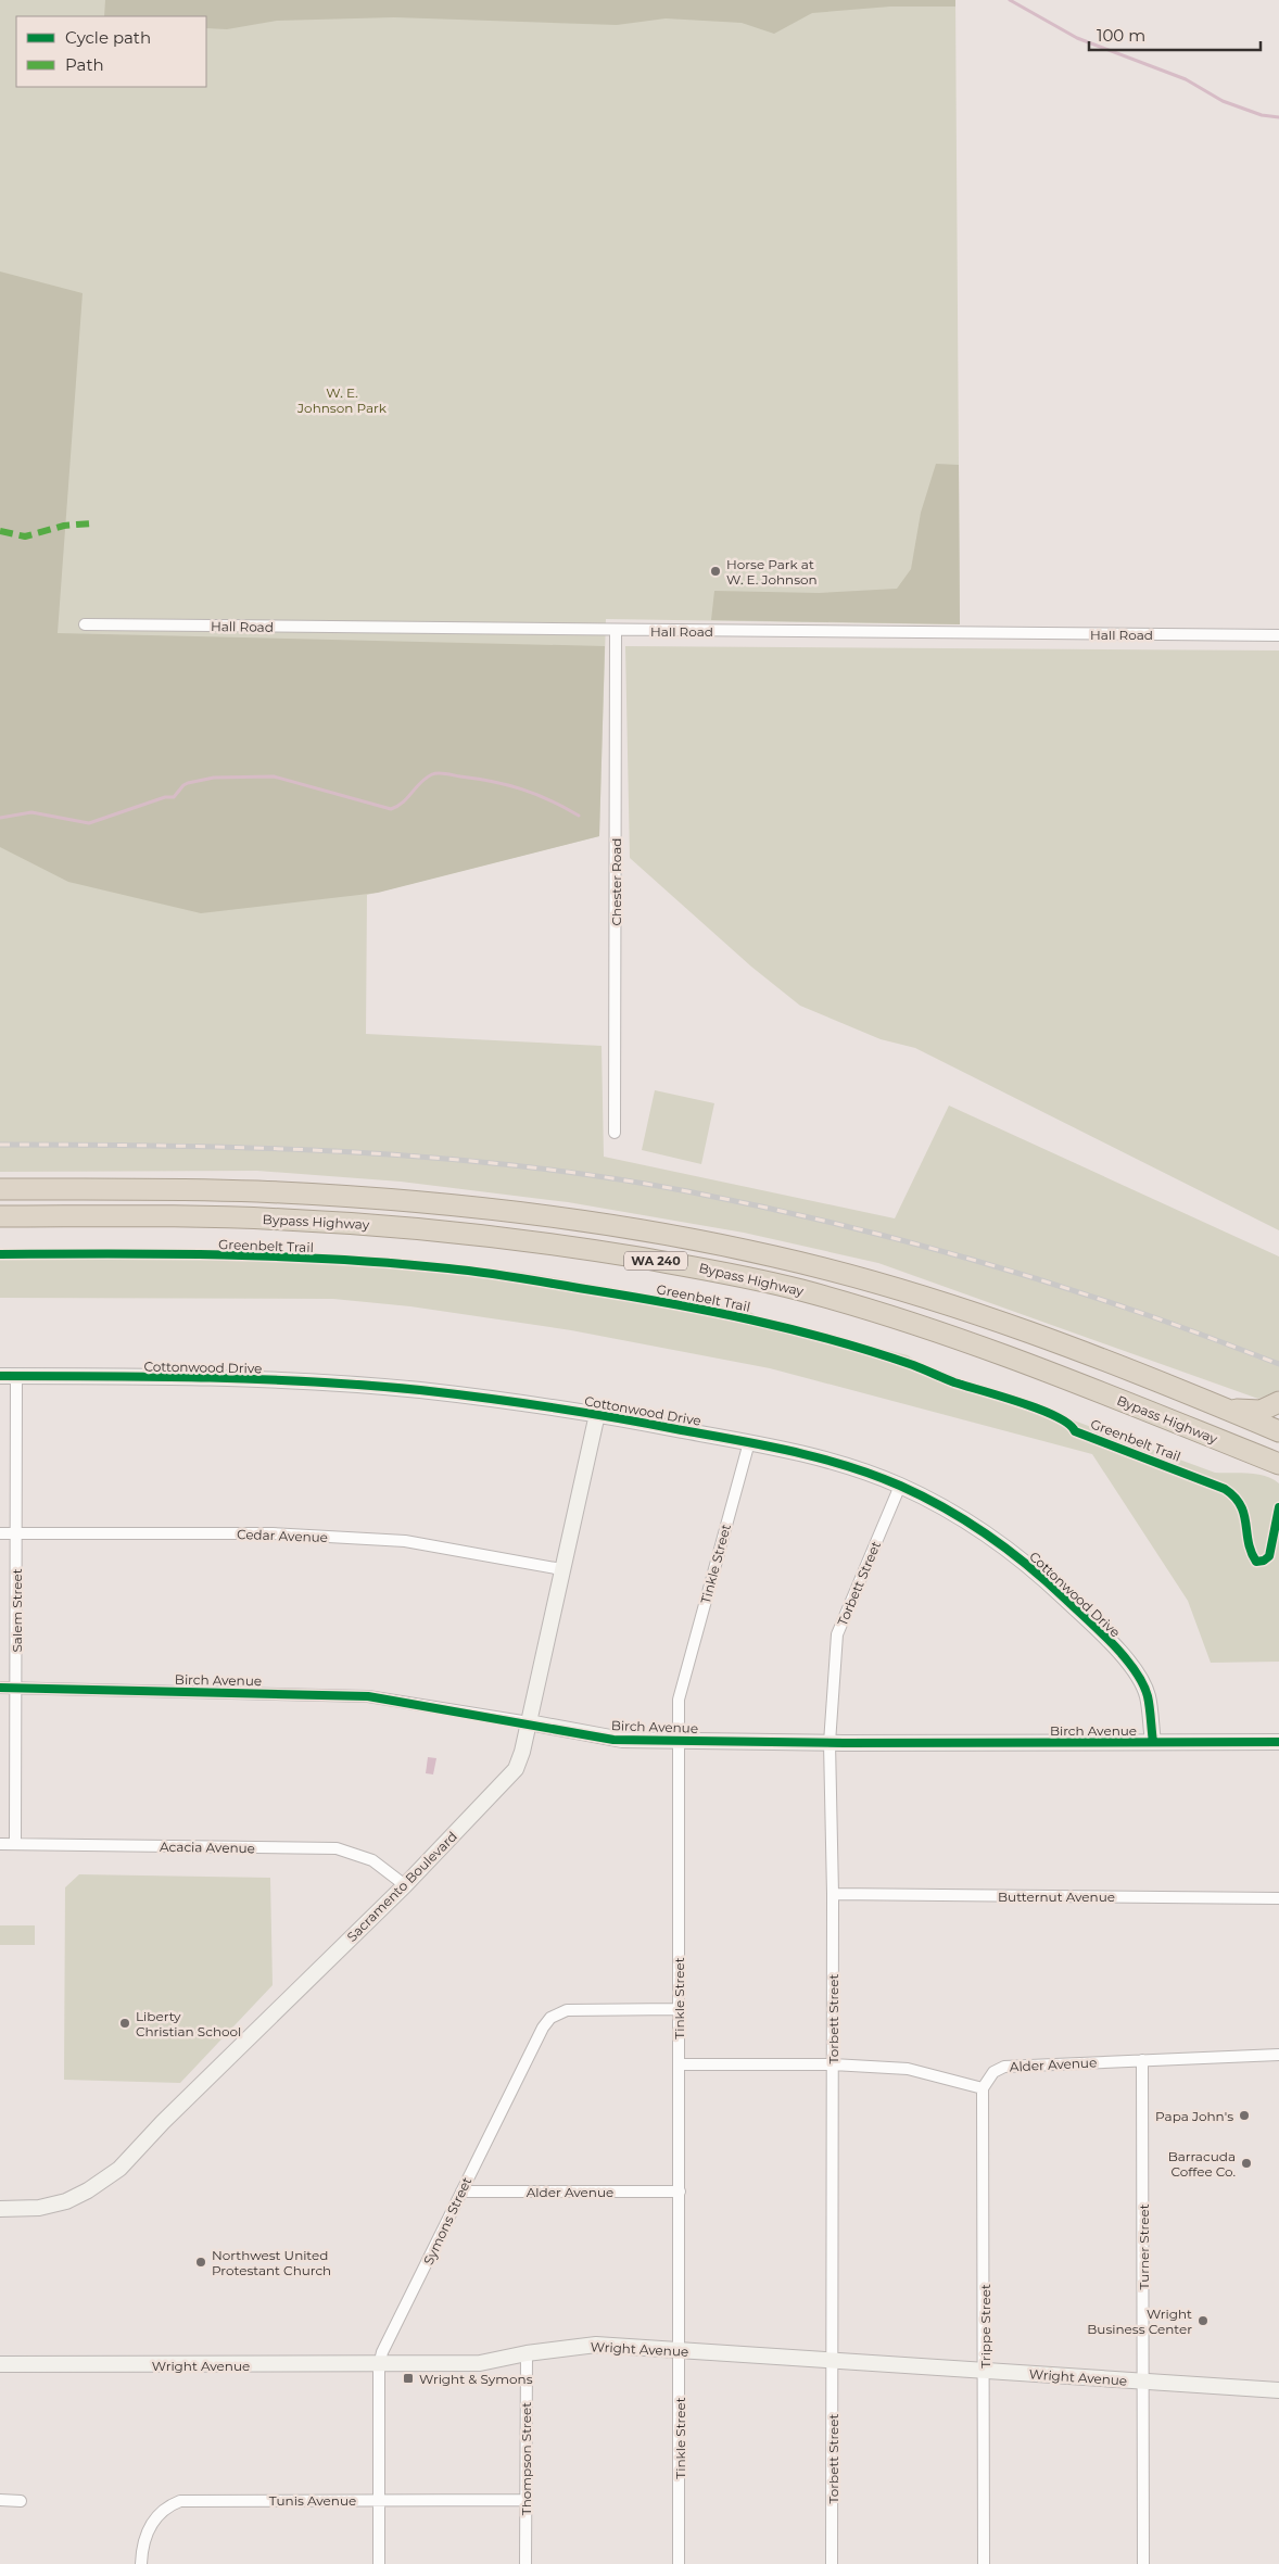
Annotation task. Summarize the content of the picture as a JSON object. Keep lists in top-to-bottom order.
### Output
{
  "streets": {
    "highway": ["Bypass Highway", "WA 240"],
    "street": [
      "Hall Road",
      "Chester Road",
      "Cottonwood Drive",
      "Cedar Avenue",
      "Tinkle Street",
      "Torbett Street",
      "Salem Street",
      "Birch Avenue",
      "Acacia Avenue",
      "Sacramento Boulevard",
      "Butternut Avenue",
      "Alder Avenue",
      "Symons Street",
      "Turner Street",
      "Trippe Street",
      "Wright Avenue",
      "Thompson Street",
      "Tunis Avenue"
    ],
    "cycle path": ["Greenbelt Trail"]
  },
  "crossings": [
    ["Hall Road", "Chester Road"],
    ["Cottonwood Drive", "Tinkle Street"],
    ["Cottonwood Drive", "Torbett Street"],
    ["Cottonwood Drive", "Salem Street"],
    ["Cottonwood Drive", "Birch Avenue"],
    ["Cottonwood Drive", "Sacramento Boulevard"],
    ["Cedar Avenue", "Salem Street"],
    ["Cedar Avenue", "Sacramento Boulevard"],
    ["Tinkle Street", "Birch Avenue"],
    ["Tinkle Street", "Alder Avenue"],
    ["Tinkle Street", "Symons Street"],
    ["Tinkle Street", "Wright Avenue"],
    ["Torbett Street", "Birch Avenue"],
    ["Torbett Street", "Butternut Avenue"],
    ["Torbett Street", "Wright Avenue"],
    ["Salem Street", "Birch Avenue"],
    ["Salem Street", "Acacia Avenue"],
    ["Birch Avenue", "Sacramento Boulevard"],
    ["Acacia Avenue", "Sacramento Boulevard"],
    ["Alder Avenue", "Symons Street"],
    ["Alder Avenue", "Turner Street"],
    ["Alder Avenue", "Trippe Street"],
    ["Symons Street", "Wright Avenue"],
    ["Symons Street", "Tunis Avenue"],
    ["Turner Street", "Wright Avenue"],
    ["Trippe Street", "Wright Avenue"],
    ["Wright Avenue", "Thompson Street"],
    ["Thompson Street", "Tunis Avenue"]
  ],
  "parks": ["W. E. Johnson Park"],
  "places": {
    "other": [
      "Horse Park at W. E. Johnson",
      "Liberty Christian School",
      "Papa John's",
      "Barracuda Coffee Co.",
      "Northwest United Protestant Church",
      "Wright Business Center"
    ],
    "transit": ["Wright & Symons"]
  },
  "legend": ["Cycle path", "Path"],
  "scale_bar": "100 m"
}
